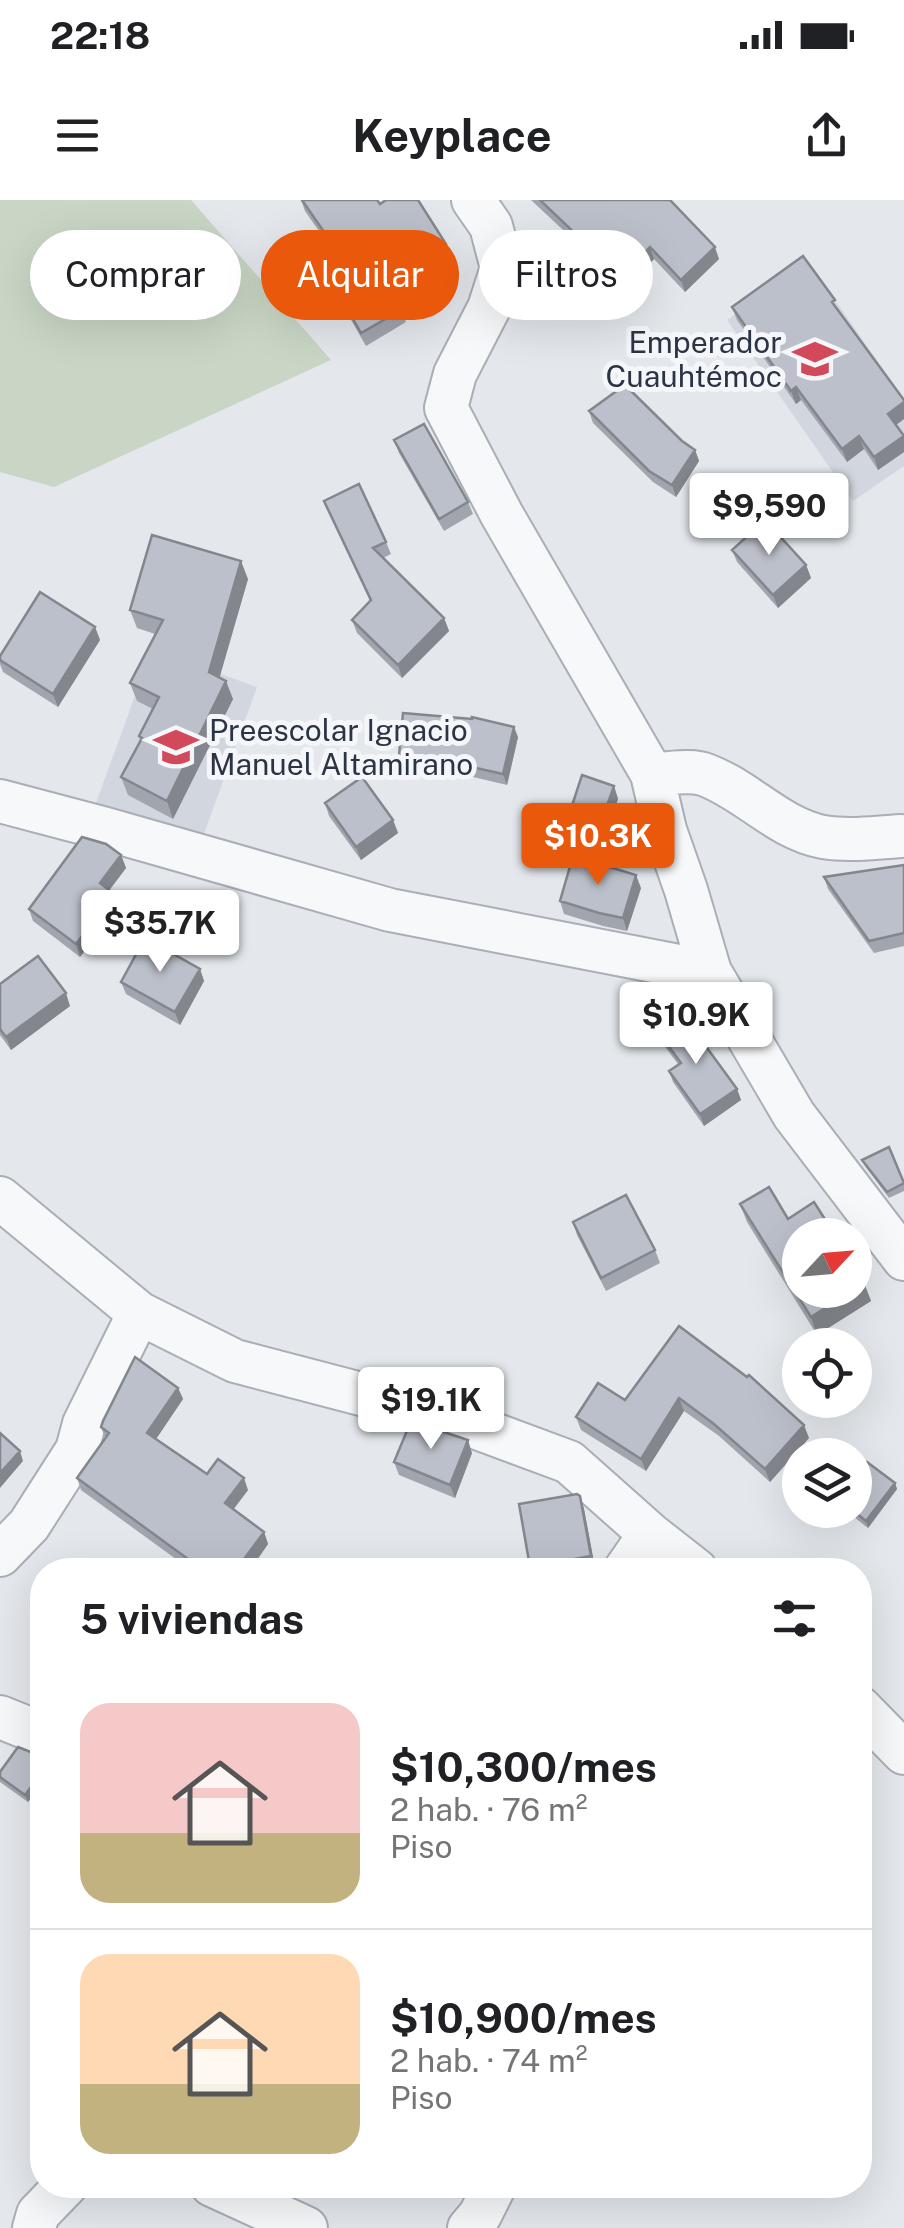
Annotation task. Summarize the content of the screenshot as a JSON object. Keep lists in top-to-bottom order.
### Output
{
  "places": {
    "school or university": ["Emperador Cuauhtémoc", "Preescolar Ignacio Manuel Altamirano"]
  },
  "north": "top right",
  "page": {
    "status": "22:18",
    "header": "Keyplace",
    "chip": ["Comprar", "Alquilar", "Filtros"],
    "price": [
      "$9,590",
      "$10.3K",
      "$35.7K",
      "$10.9K",
      "$19.1K"
    ],
    "heading": "5 viviendas",
    "list": [
      {
        "name": "$10,300/mes",
        "note": "2 hab. · 76 m² · Piso"
      },
      {
        "name": "$10,900/mes",
        "note": "2 hab. · 74 m² · Piso"
      }
    ]
  }
}
